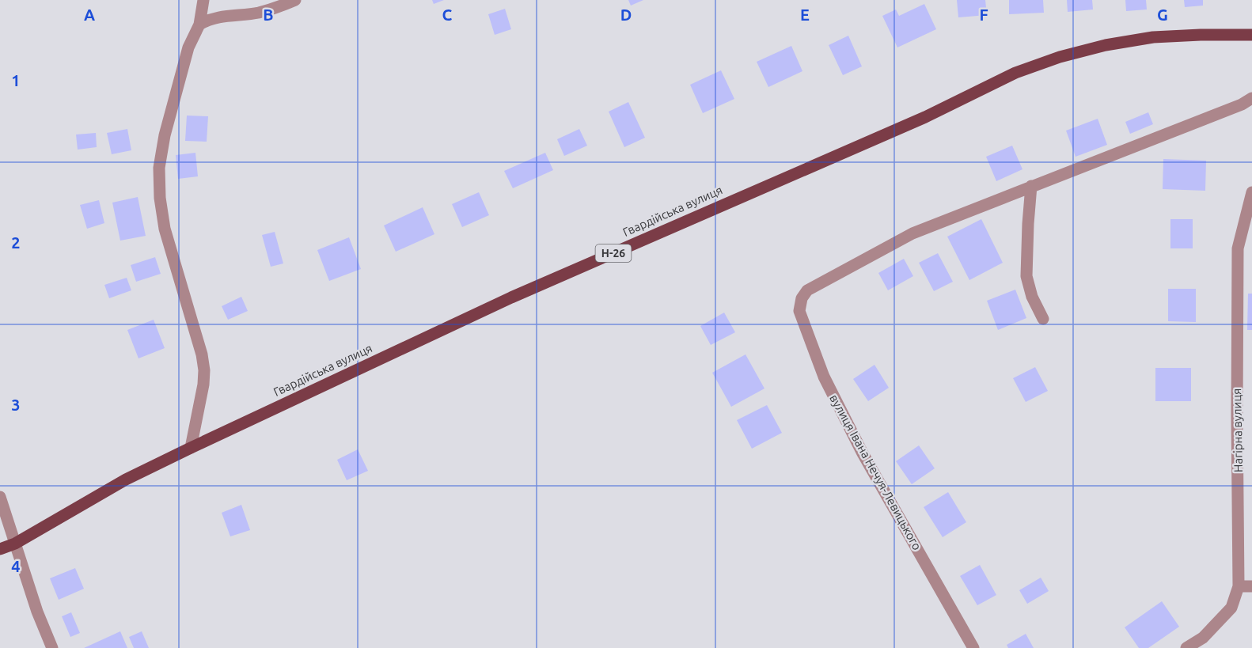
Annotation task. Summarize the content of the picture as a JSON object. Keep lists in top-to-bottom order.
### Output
{
  "streets": {
    "main road": ["Гвардійська вулиця", "Н-26"],
    "street": ["Нагірна вулиця", "вулиця Івана Нечуя-Левицького"]
  },
  "grid": {
    "columns": [
      "A",
      "B",
      "C",
      "D",
      "E",
      "F",
      "G"
    ],
    "rows": [
      "1",
      "2",
      "3",
      "4"
    ]
  }
}
